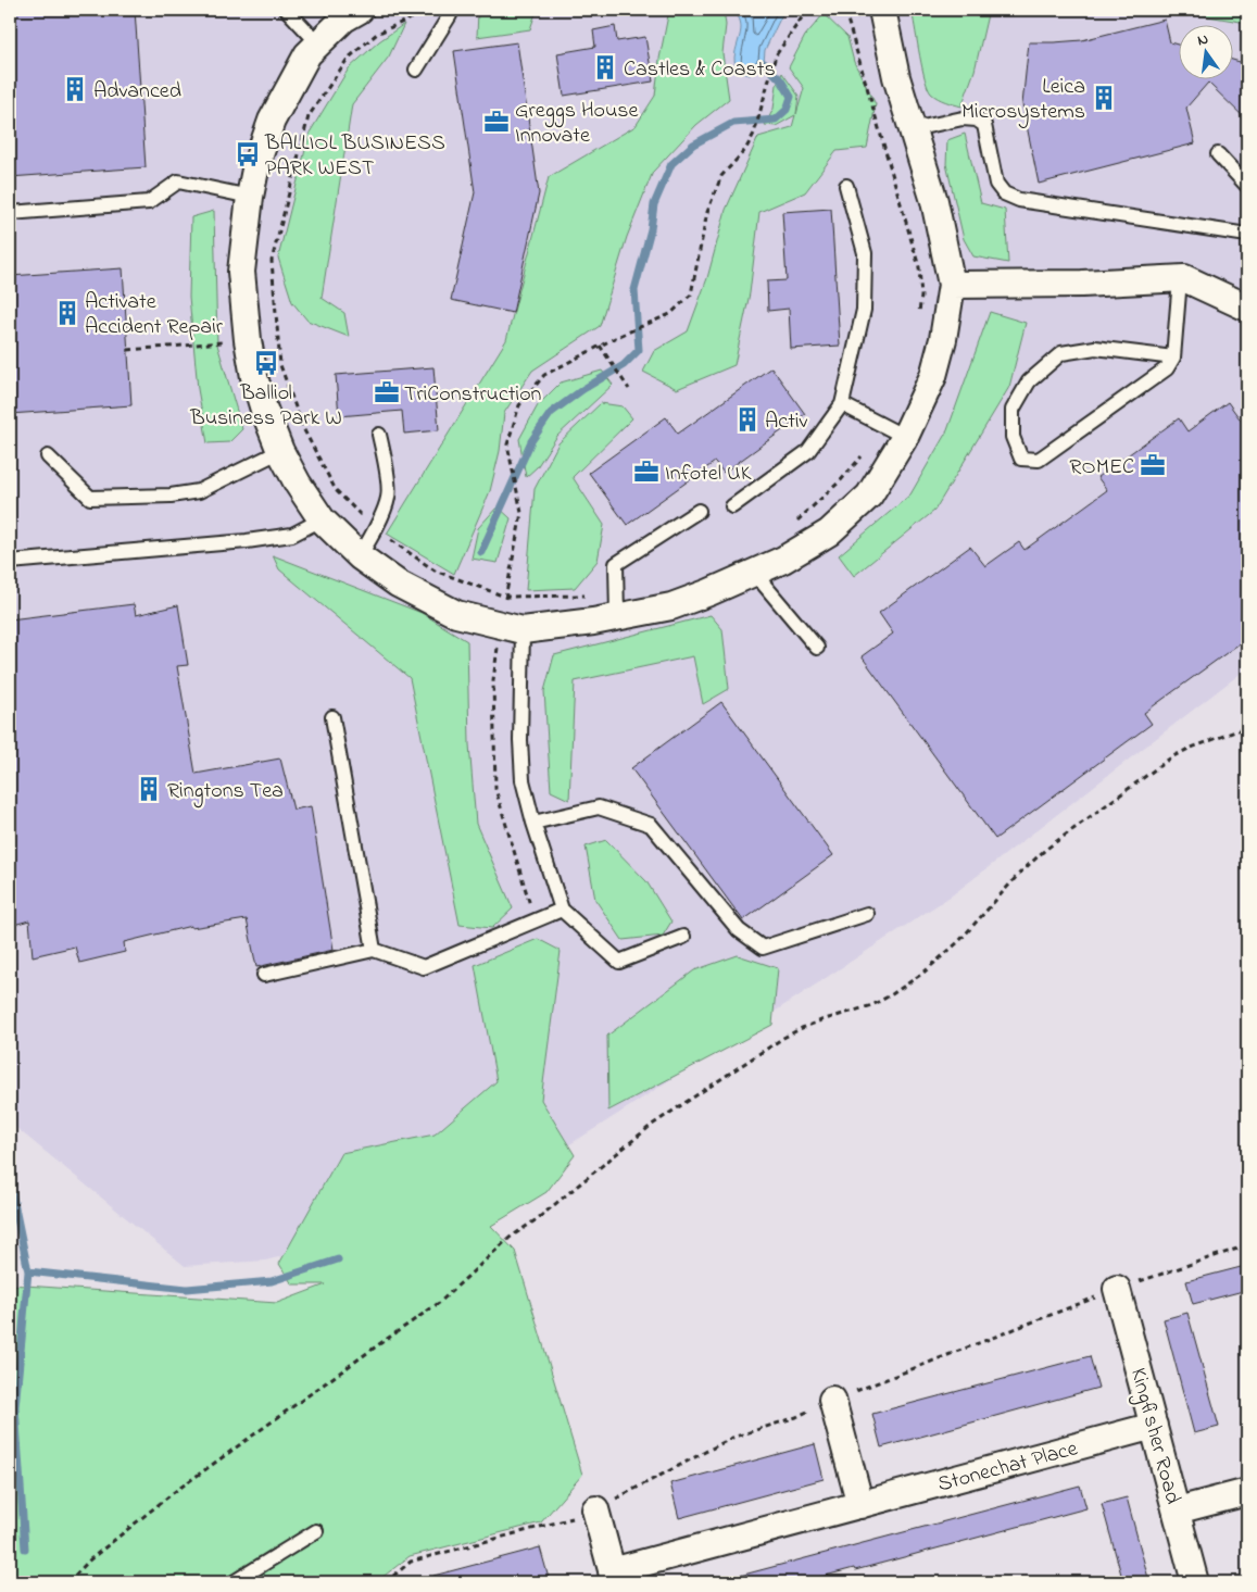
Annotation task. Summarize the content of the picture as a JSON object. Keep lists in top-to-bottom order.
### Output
{
  "streets": {
    "street": ["Kingfisher Road", "Stonechat Place"]
  },
  "crossings": [
    ["Kingfisher Road", "Stonechat Place"]
  ],
  "places": {
    "building": [
      "Castles & Coasts",
      "Advanced",
      "Leica Microsystems",
      "Activate Accident Repair",
      "Activ",
      "Ringtons Tea"
    ],
    "office": [
      "Greggs House Innovate",
      "TriConstruction",
      "ROMEC",
      "Infotel UK"
    ],
    "bus stop": ["BALLIOL BUSINESS PARK WEST", "Balliol Business Park W"]
  },
  "north": "top"
}
